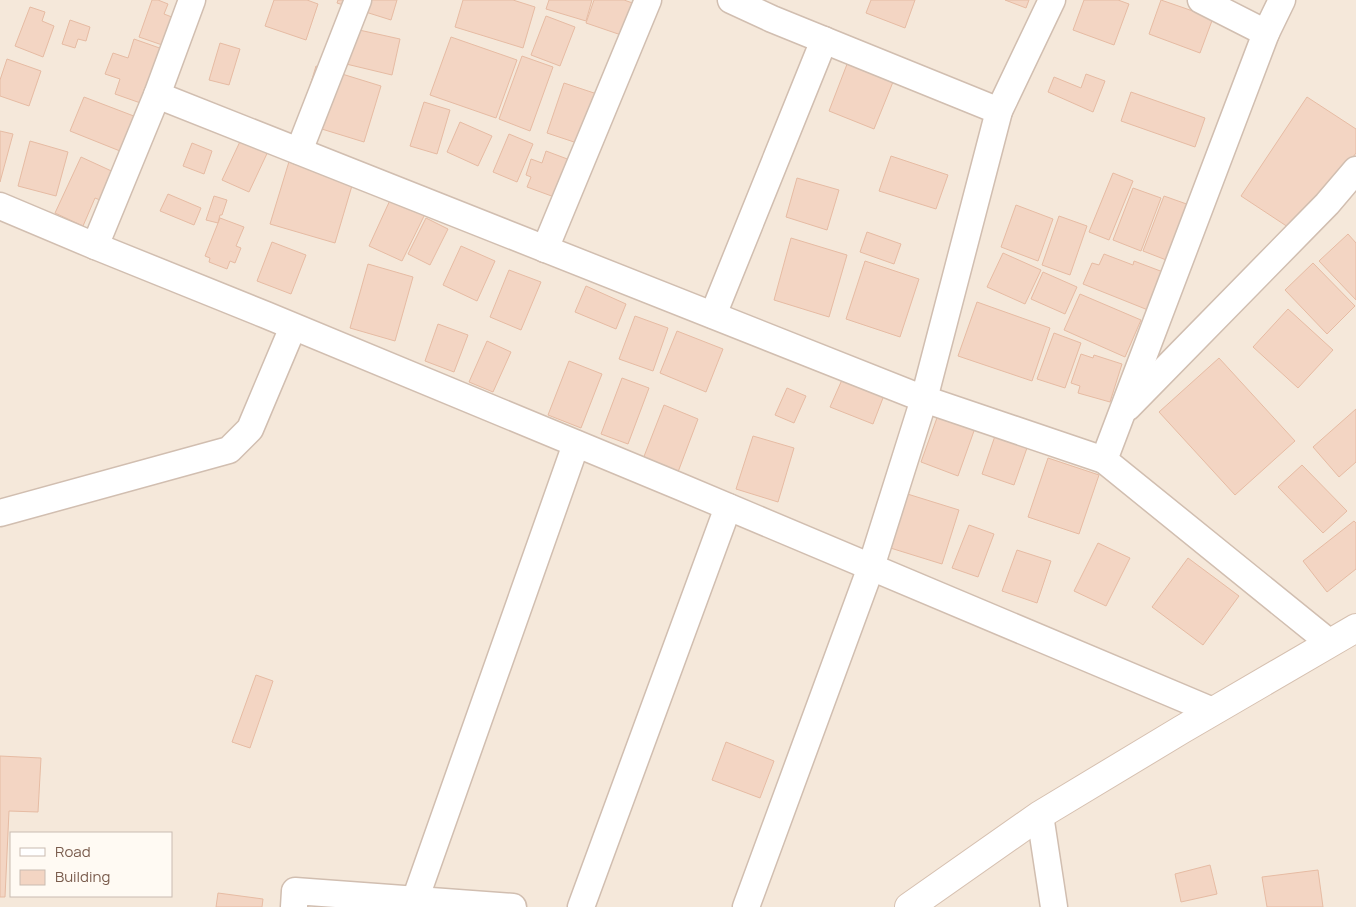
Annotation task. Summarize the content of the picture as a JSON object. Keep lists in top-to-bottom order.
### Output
{
  "legend": ["Road", "Building"]
}
